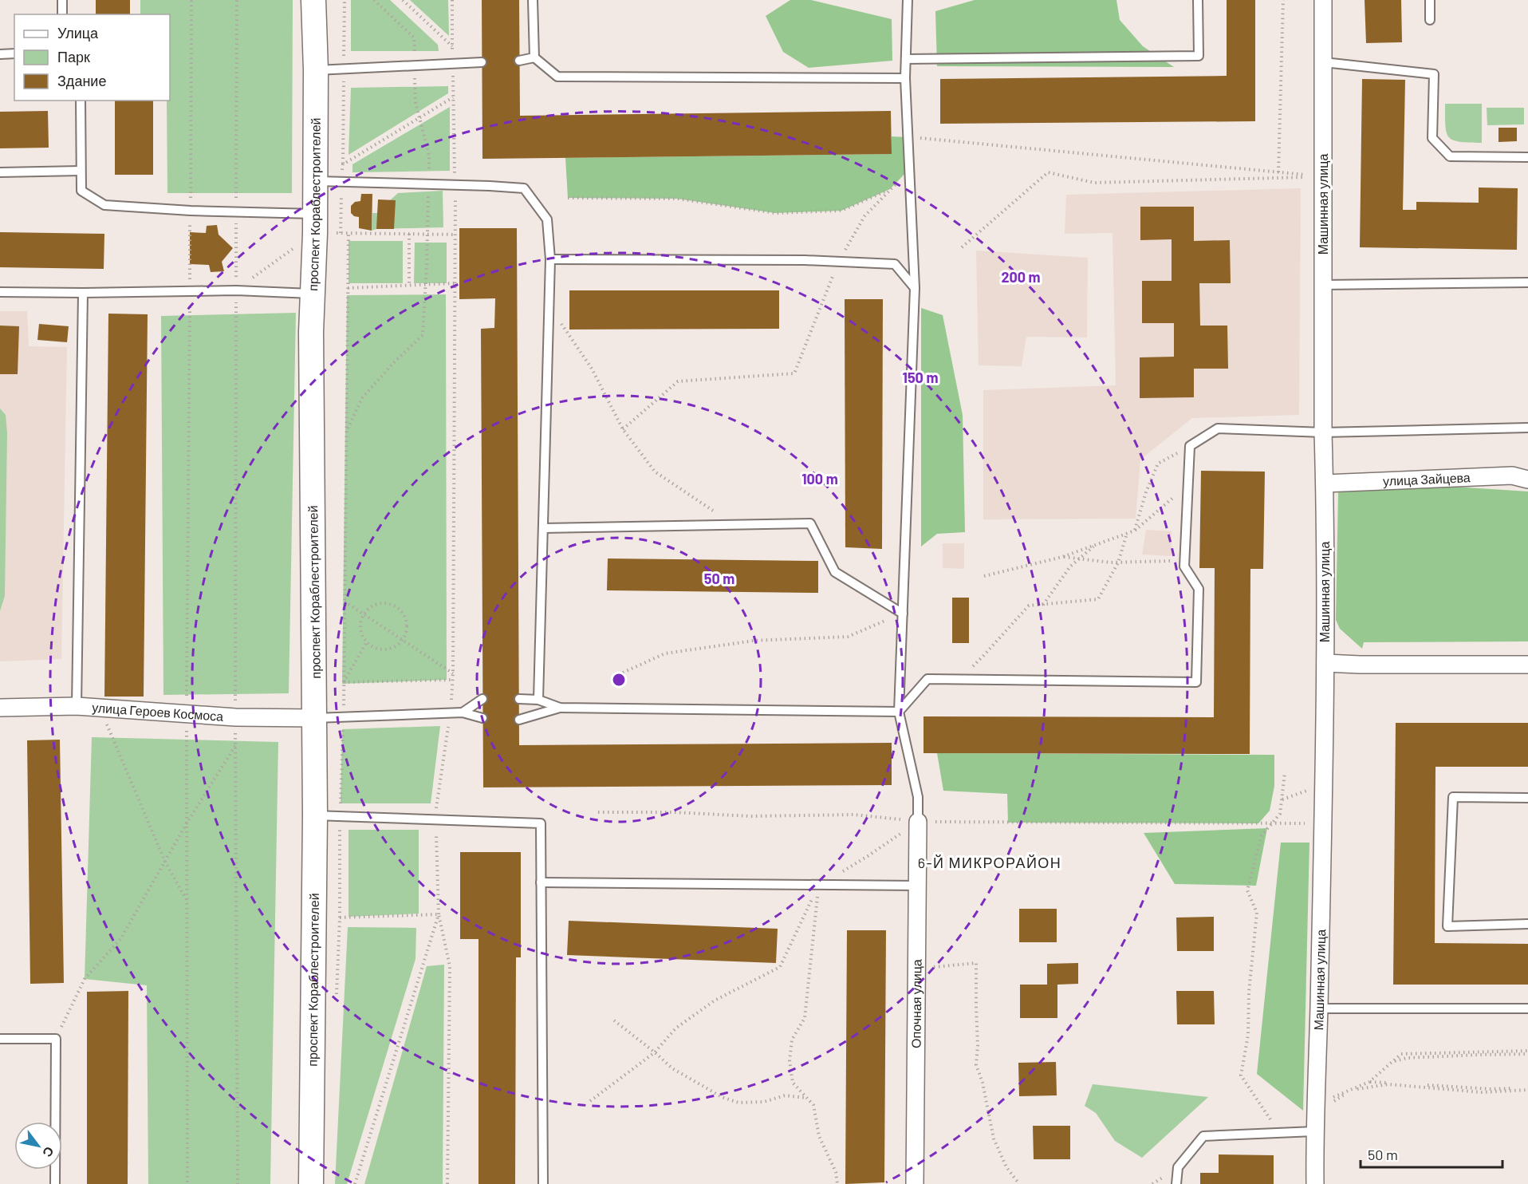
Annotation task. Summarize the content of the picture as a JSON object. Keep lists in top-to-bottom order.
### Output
{
  "streets": {
    "street": [
      "проспект Кораблестроителей",
      "Машинная улица",
      "улица Зайцева",
      "улица Героев Космоса",
      "Опочная улица"
    ]
  },
  "crossings": [
    ["проспект Кораблестроителей", "улица Героев Космоса"],
    ["Машинная улица", "улица Зайцева"]
  ],
  "districts": ["6-Й МИКРОРАЙОН"],
  "legend": ["Улица", "Парк", "Здание"],
  "scale_bar": "50 m",
  "north": "bottom right",
  "rings": [
    "200 m",
    "150 m",
    "100 m",
    "50 m"
  ]
}
